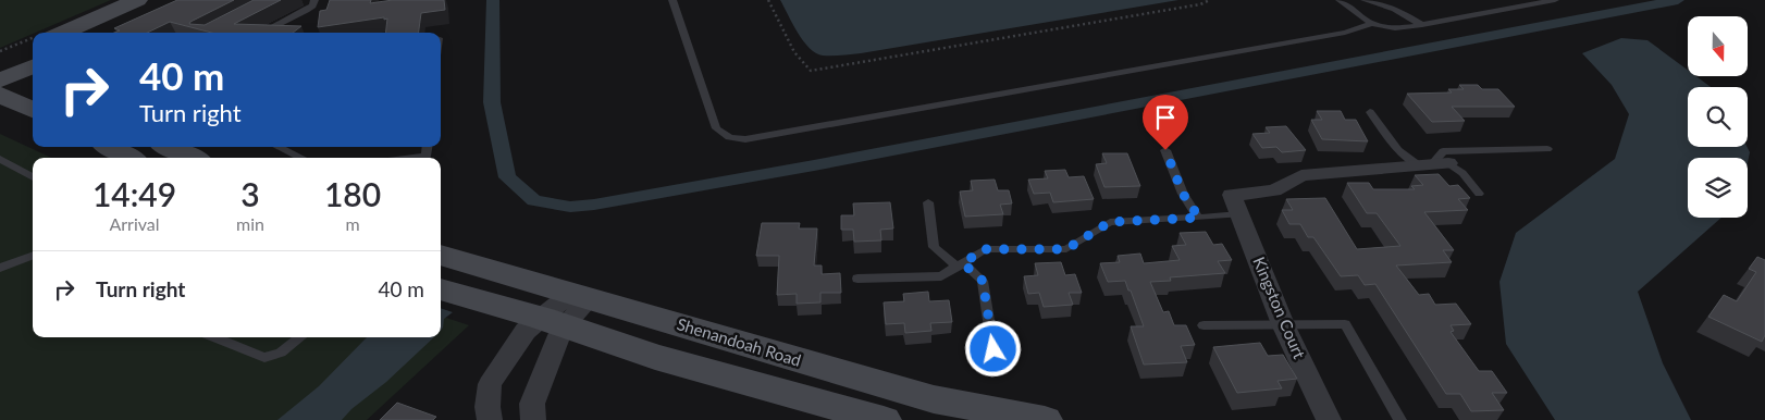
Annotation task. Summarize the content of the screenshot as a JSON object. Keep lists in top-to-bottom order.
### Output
{
  "streets": {
    "street": ["Kingston Court", "Shenandoah Road"]
  },
  "north": "bottom",
  "page": {
    "turn": ["40 m", "Turn right"],
    "eta": [
      "14:49",
      "Arrival",
      "3",
      "min",
      "180",
      "m"
    ],
    "list": [
      {
        "name": "Turn right",
        "value": "40 m"
      }
    ]
  }
}
